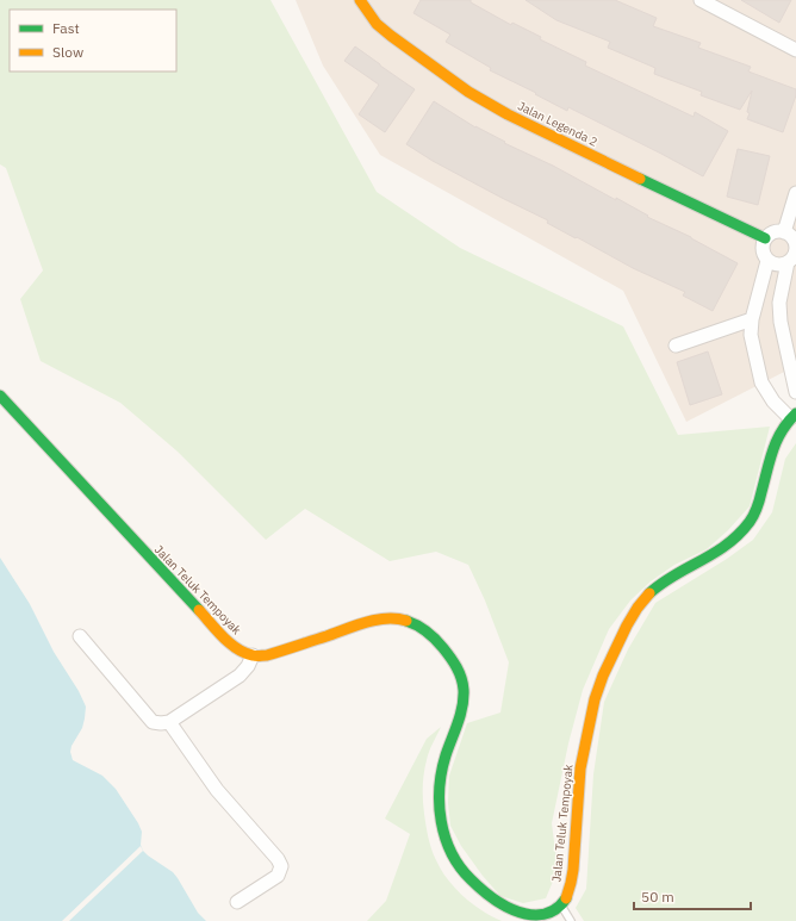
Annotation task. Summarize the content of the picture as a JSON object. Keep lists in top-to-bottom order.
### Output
{
  "streets": {
    "street": ["Jalan Legenda 2", "Jalan Teluk Tempoyak"]
  },
  "legend": ["Fast", "Slow"],
  "scale_bar": "50 m"
}
